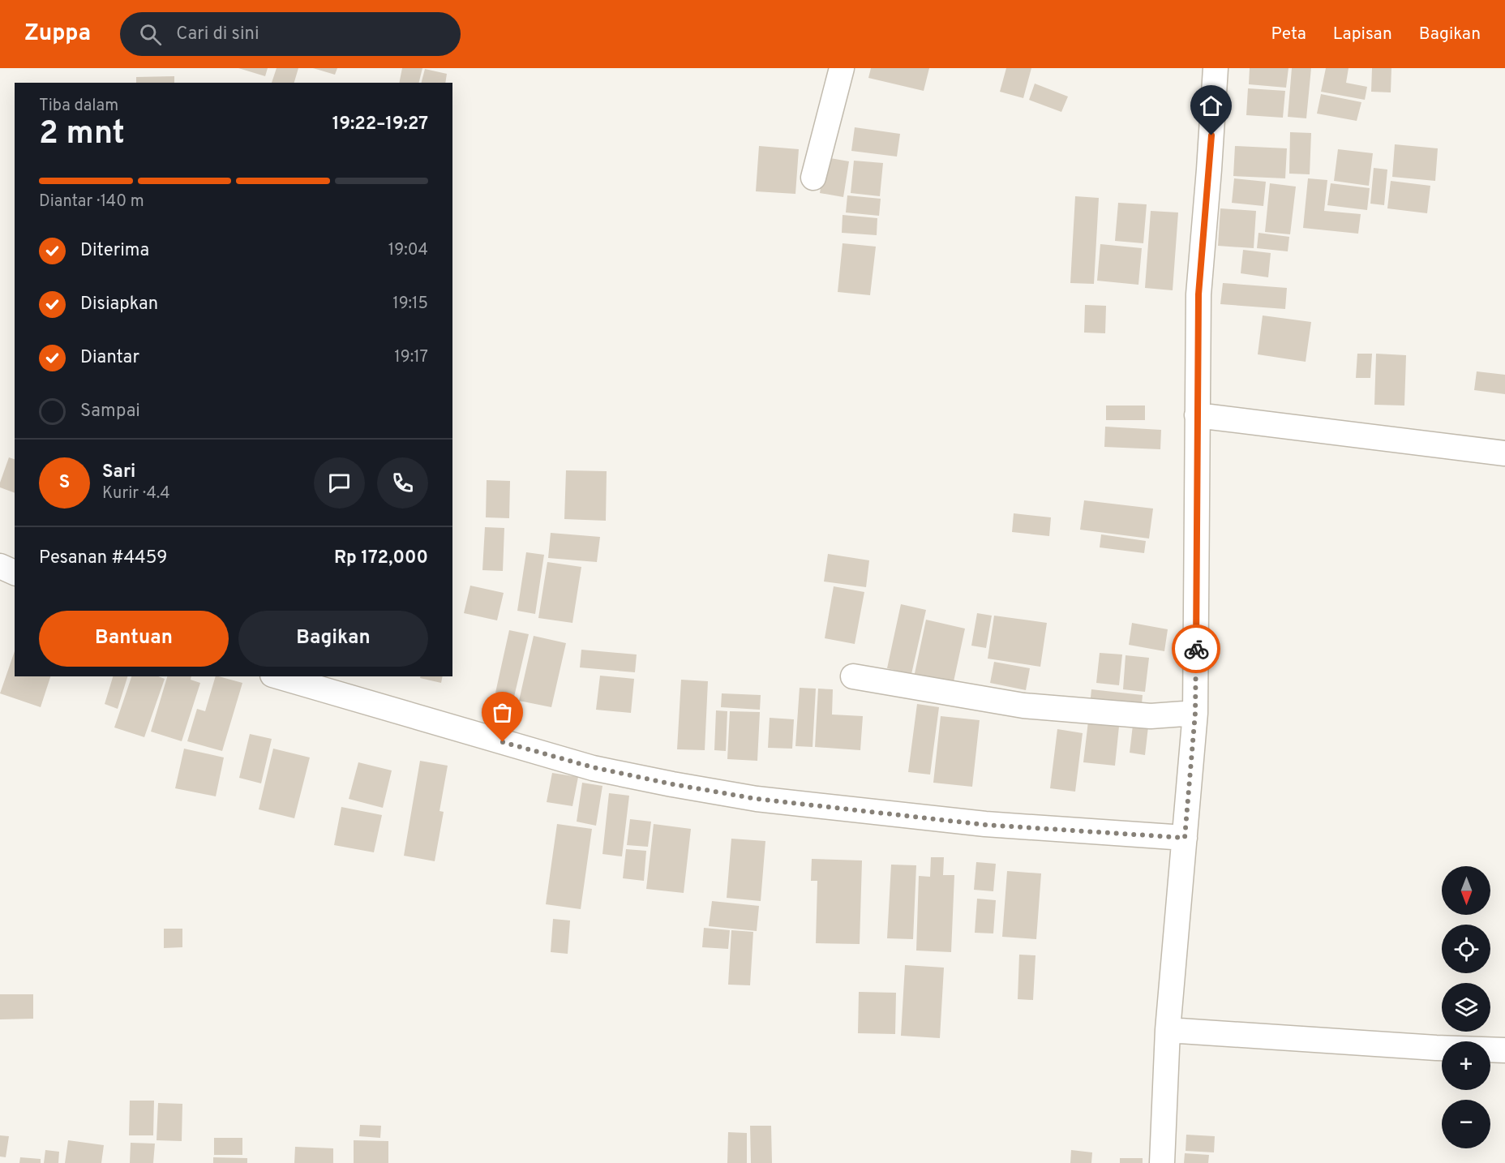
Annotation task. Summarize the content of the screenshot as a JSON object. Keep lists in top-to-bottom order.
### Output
{
  "north": "bottom",
  "page": {
    "header": "Zuppa",
    "search": "Cari di sini",
    "nav": ["Peta", "Lapisan", "Bagikan"],
    "heading": ["2 mnt", "Tiba dalam", "19:22–19:27"],
    "panel": [
      "Sari",
      "Kurir · 4.4",
      "Pesanan #4459",
      "Rp 172,000"
    ],
    "bar": "Diantar · 140 m",
    "list": [
      ["Diterima", "19:04"],
      ["Disiapkan", "19:15"],
      ["Diantar", "19:17"],
      "Sampai"
    ],
    "round": "S",
    "buttons": ["Bantuan", "Bagikan"],
    "map_buttons": ["+", "−"]
  }
}
